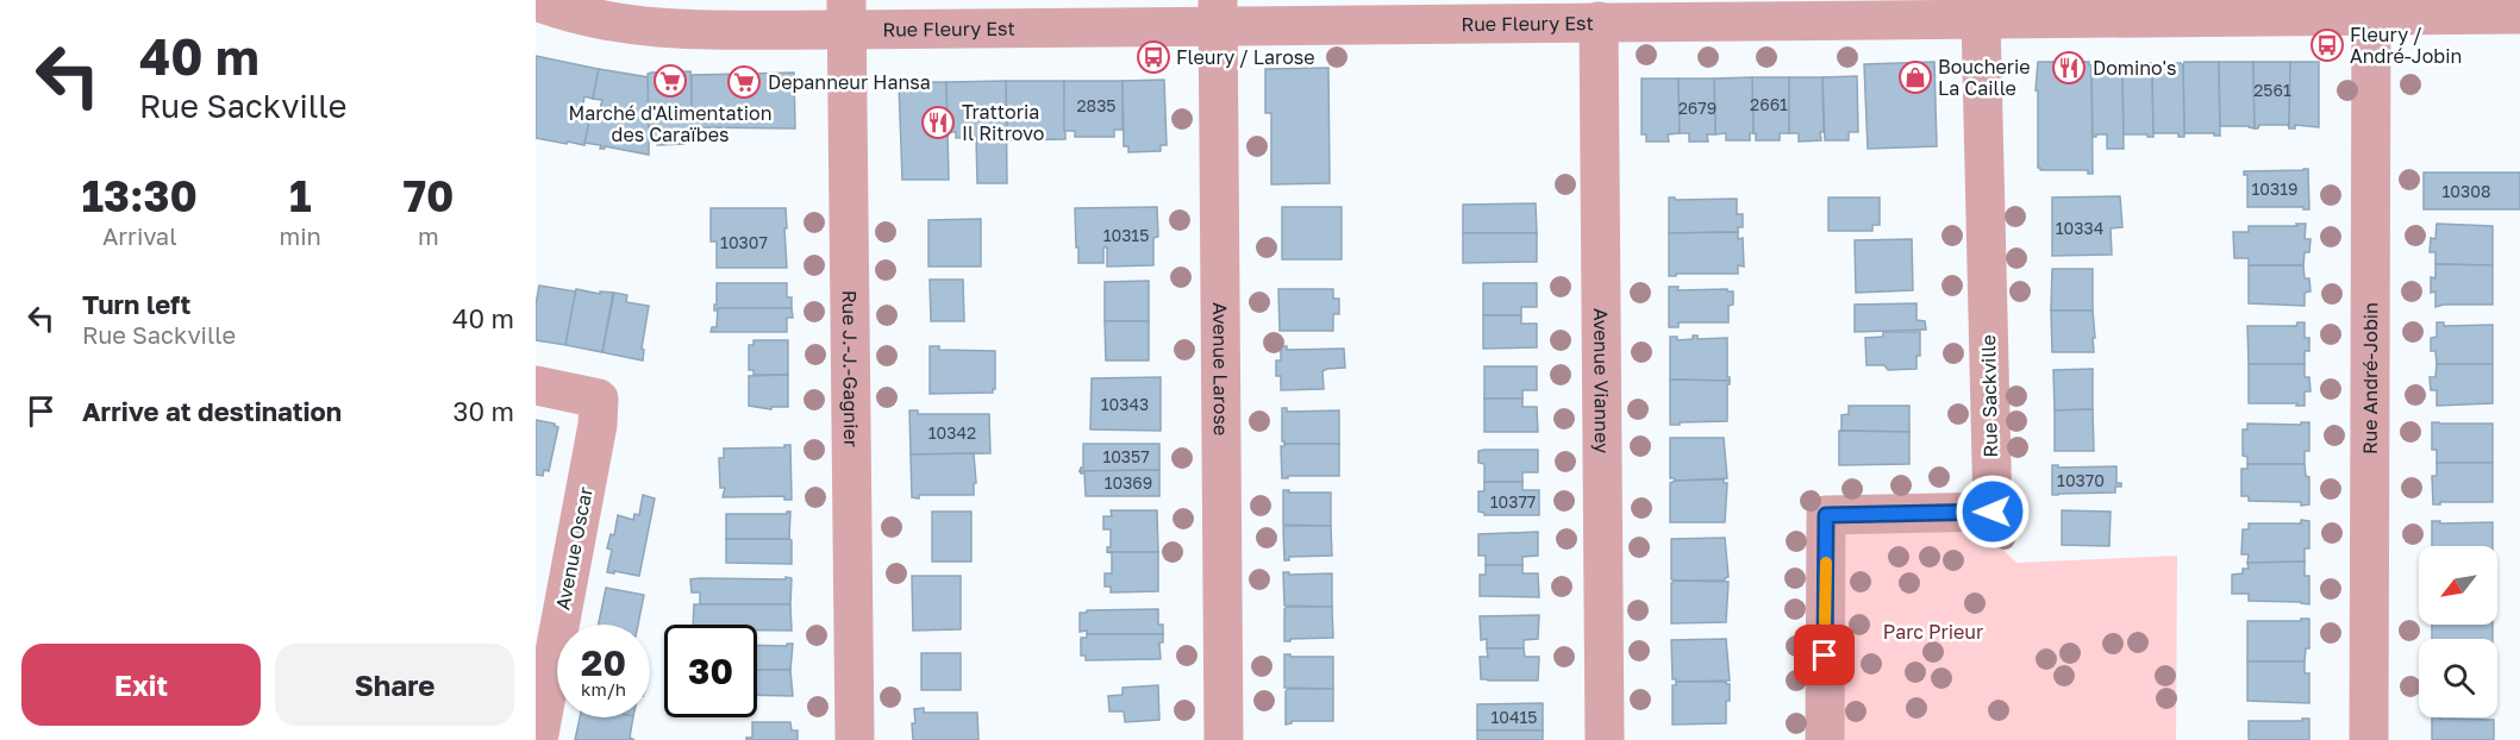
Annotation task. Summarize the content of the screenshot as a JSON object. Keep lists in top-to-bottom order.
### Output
{
  "streets": {
    "street": [
      "Rue Fleury Est",
      "Rue J.-J.-Gagnier",
      "Avenue Larose",
      "Rue André-Jobin",
      "Avenue Vianney",
      "Rue Sackville",
      "Avenue Oscar"
    ]
  },
  "crossings": [
    ["Rue Fleury Est", "Rue J.-J.-Gagnier"],
    ["Rue Fleury Est", "Avenue Larose"],
    ["Rue Fleury Est", "Rue André-Jobin"],
    ["Rue Fleury Est", "Avenue Vianney"],
    ["Rue Fleury Est", "Rue Sackville"]
  ],
  "parks": ["Parc Prieur"],
  "places": {
    "bus stop": ["Fleury / André-Jobin", "Fleury / Larose"],
    "restaurant": ["Domino's", "Trattoria Il Ritrovo"],
    "shop": ["Boucherie La Caille"],
    "supermarket": ["Marché d'Alimentation des Caraïbes", "Depanneur Hansa"]
  },
  "house_numbers": [
    "2561",
    "2661",
    "2835",
    "2679",
    "10319",
    "10308",
    "10334",
    "10315",
    "10307",
    "10343",
    "10342",
    "10357",
    "10370",
    "10369",
    "10377",
    "10415"
  ],
  "north": "bottom left",
  "page": {
    "turn": ["40 m", "Rue Sackville"],
    "eta": [
      "13:30",
      "Arrival",
      "1",
      "min",
      "70",
      "m"
    ],
    "list": [
      {
        "name": "Turn left",
        "note": "Rue Sackville",
        "value": "40 m"
      },
      {
        "name": "Arrive at destination",
        "value": "30 m"
      }
    ],
    "speed": "20 km/h",
    "limit": "30",
    "buttons": ["Exit", "Share"]
  }
}
